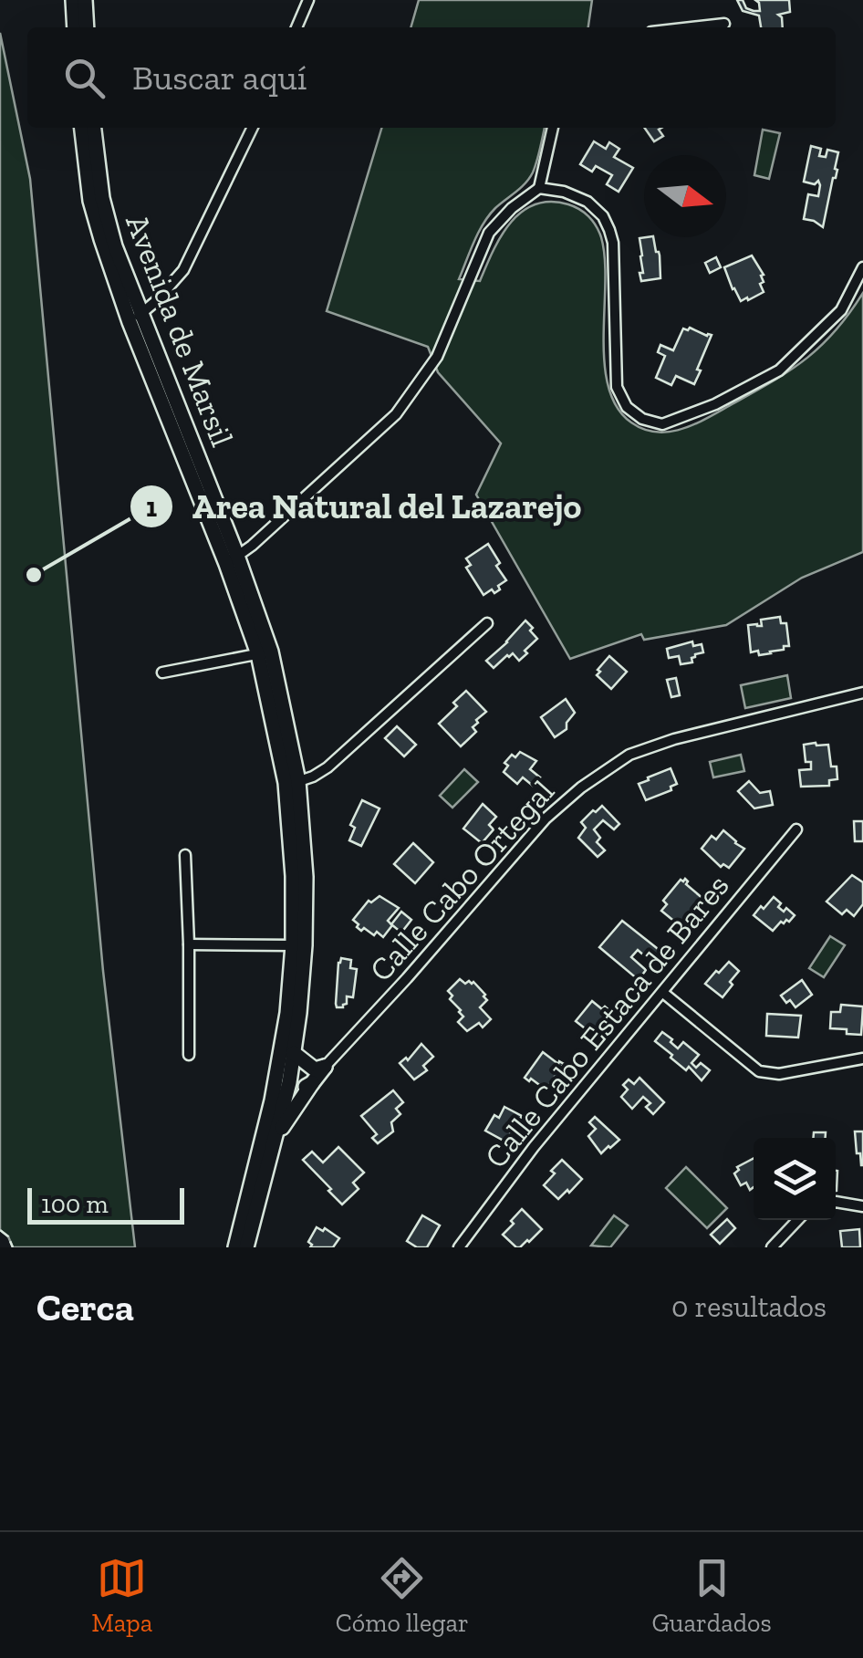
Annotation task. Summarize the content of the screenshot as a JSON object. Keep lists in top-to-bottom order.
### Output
{
  "streets": {
    "street": ["Avenida de Marsil", "Calle Cabo Ortegal", "Calle Cabo Estaca de Bares"]
  },
  "places": ["Area Natural del Lazarejo"],
  "scale_bar": "100 m",
  "north": "right",
  "page": {
    "search": "Buscar aquí",
    "scale": "100 m",
    "heading": ["Cerca", "0 resultados"],
    "nav": ["Mapa", "Cómo llegar", "Guardados"]
  }
}
